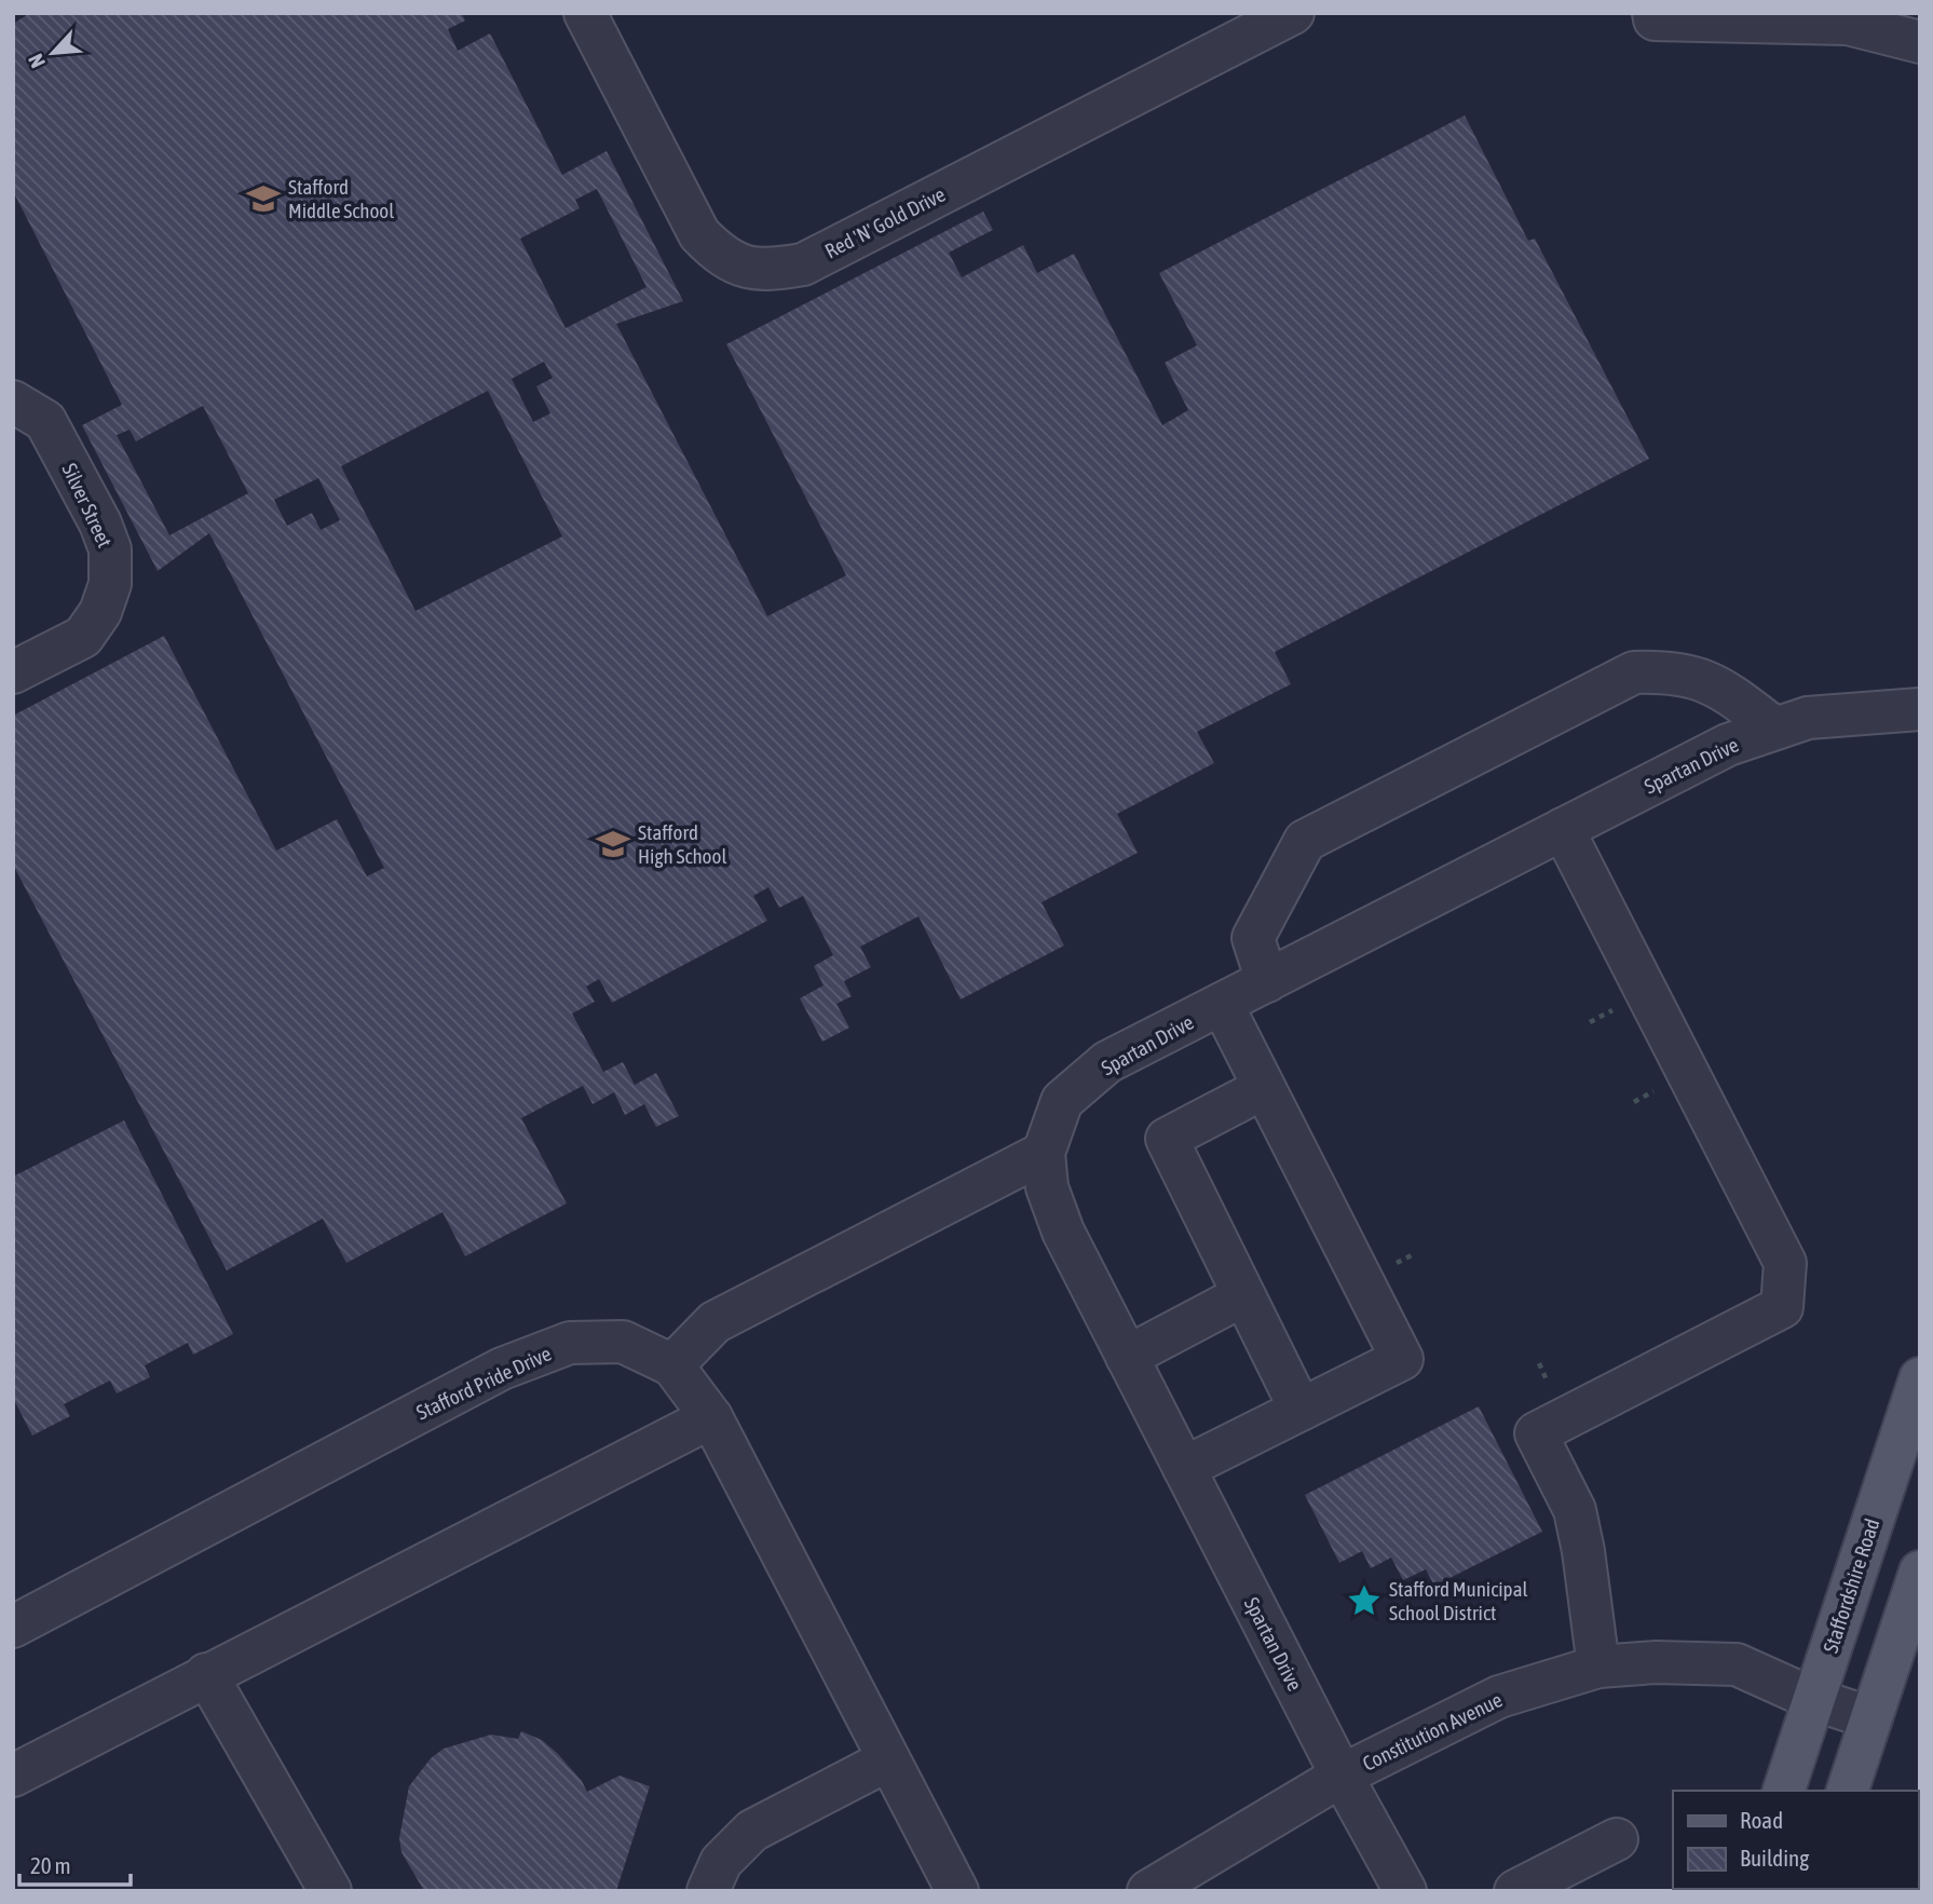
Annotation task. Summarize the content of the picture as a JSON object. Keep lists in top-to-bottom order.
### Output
{
  "streets": {
    "main road": ["Staffordshire Road"],
    "street": [
      "Red 'N' Gold Drive",
      "Silver Street",
      "Spartan Drive",
      "Stafford Pride Drive",
      "Constitution Avenue"
    ]
  },
  "crossings": [
    ["Spartan Drive", "Constitution Avenue"],
    ["Staffordshire Road", "Constitution Avenue"]
  ],
  "places": {
    "school or university": ["Stafford Middle School", "Stafford High School"],
    "place": ["Stafford Municipal School District"]
  },
  "legend": ["Road", "Building"],
  "scale_bar": "20 m",
  "north": "bottom left"
}
